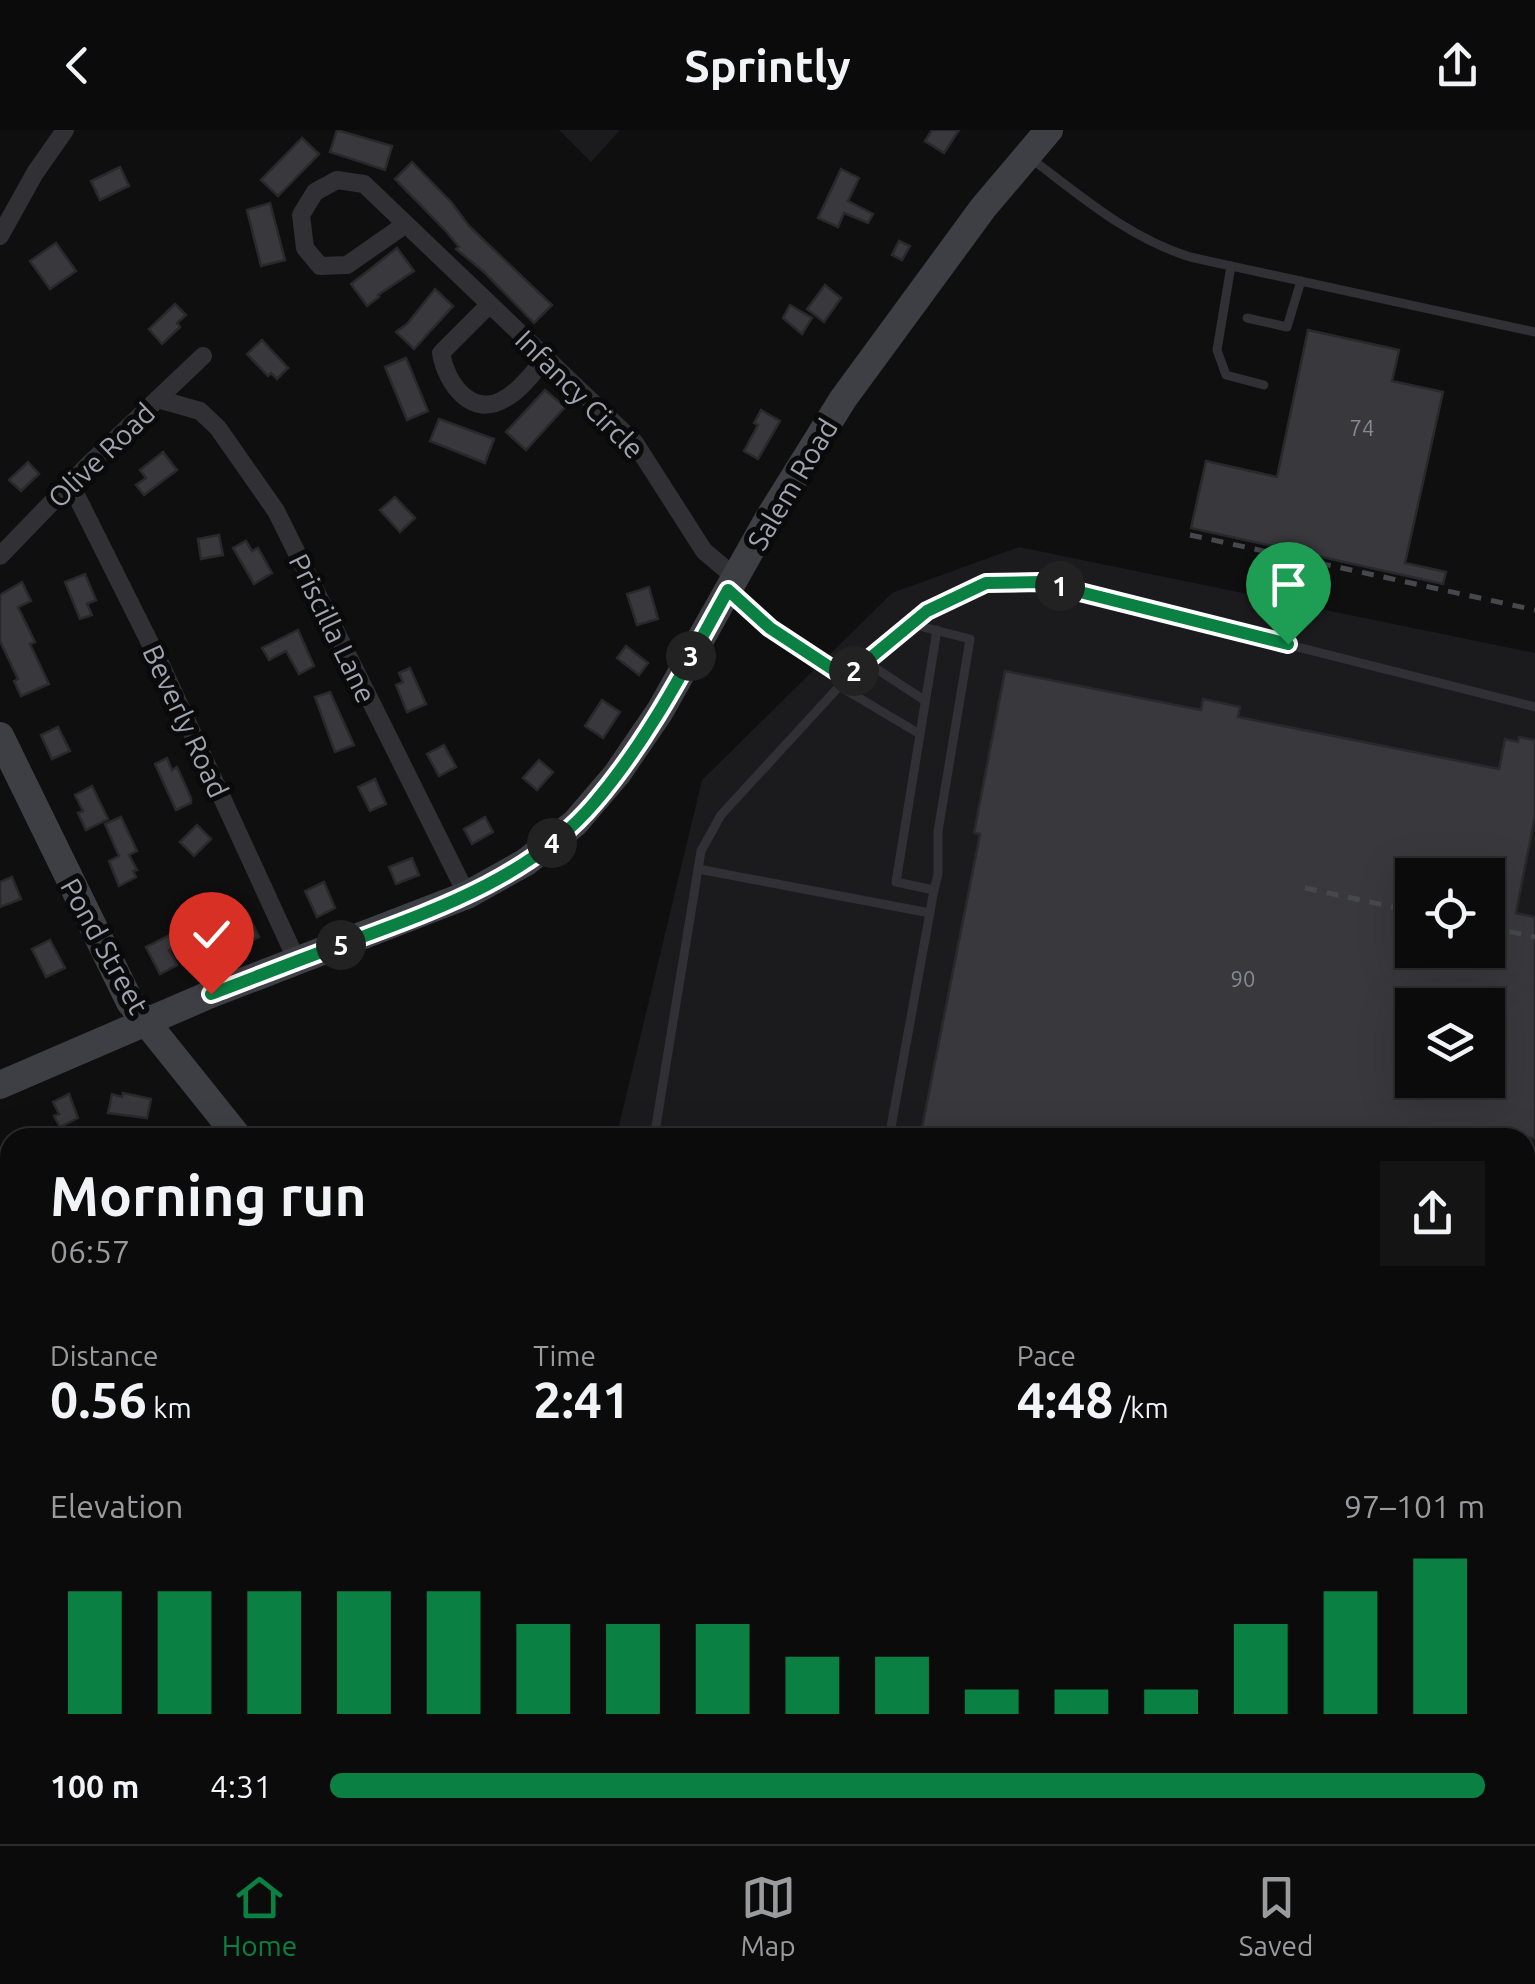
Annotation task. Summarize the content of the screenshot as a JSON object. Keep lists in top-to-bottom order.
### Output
{
  "streets": {
    "main road": ["Salem Road", "Pond Street"],
    "street": [
      "Infancy Circle",
      "Olive Road",
      "Priscilla Lane",
      "Beverly Road"
    ]
  },
  "crossings": [
    ["Infancy Circle", "Salem Road"],
    ["Olive Road", "Priscilla Lane"],
    ["Olive Road", "Beverly Road"],
    ["Salem Road", "Priscilla Lane"],
    ["Salem Road", "Beverly Road"],
    ["Salem Road", "Pond Street"]
  ],
  "house_numbers": ["74", "90"],
  "page": {
    "header": "Sprintly",
    "pins": [
      "1",
      "3",
      "2",
      "4",
      "5"
    ],
    "heading": ["Morning run", "06:57"],
    "stats": [
      ["Distance", "0.56 km"],
      ["Time", "2:41"],
      ["Pace", "4:48 /km"]
    ],
    "chart": ["Elevation", "97–101 m"],
    "list": [
      {
        "name": "100 m",
        "note": "4:31"
      }
    ],
    "tabs": ["Home", "Map", "Saved"]
  }
}
